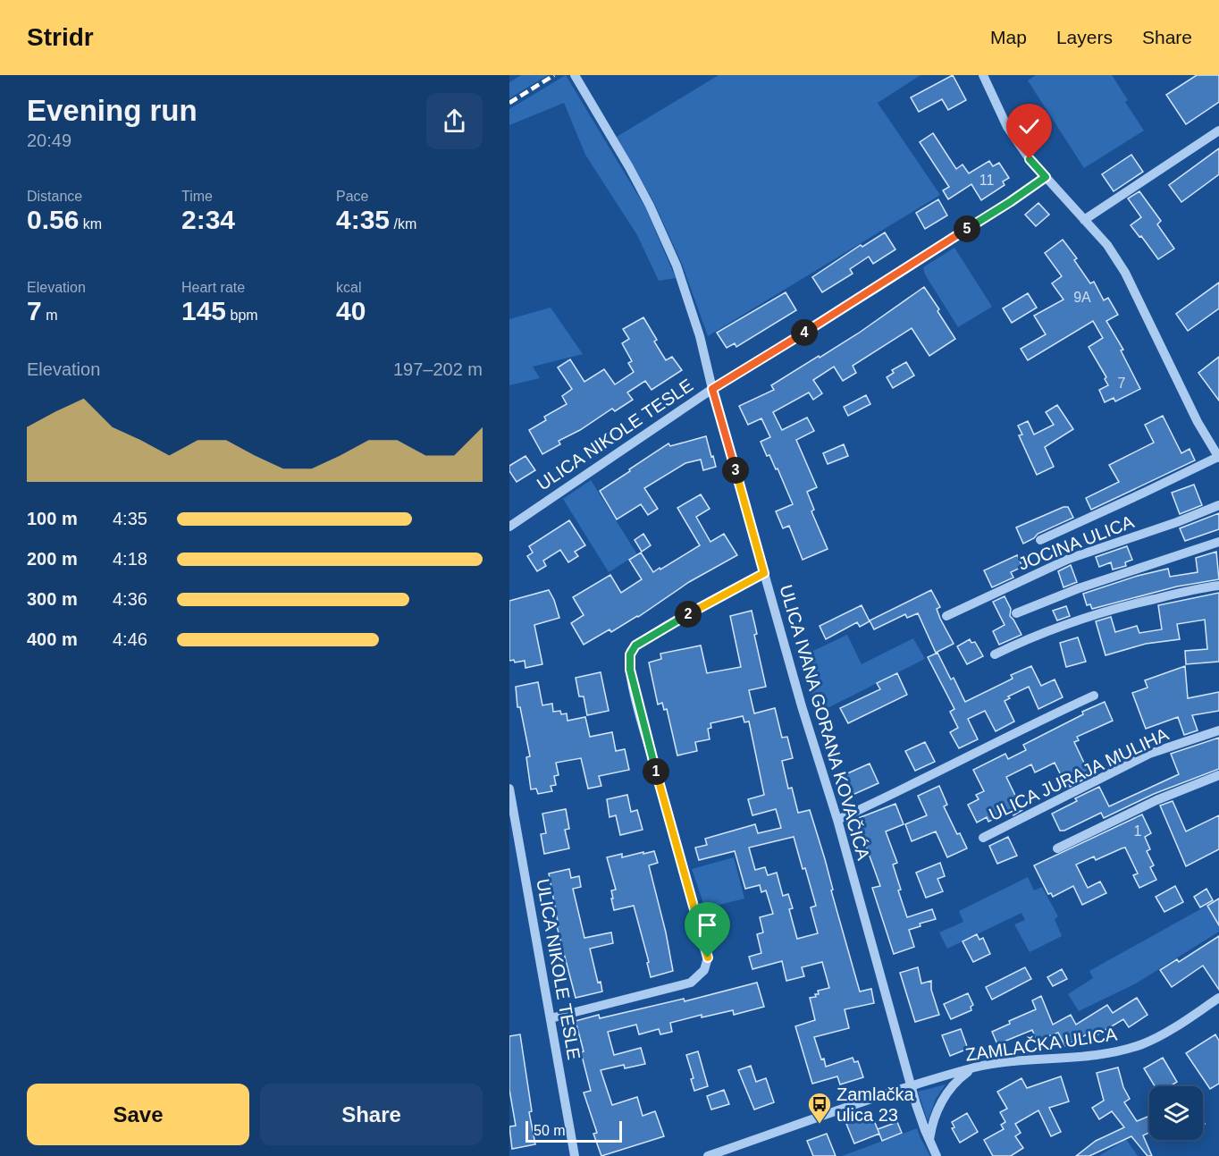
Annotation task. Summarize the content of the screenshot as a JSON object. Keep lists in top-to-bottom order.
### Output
{
  "streets": {
    "street": [
      "ULICA NIKOLE TESLE",
      "JOCINA ULICA",
      "ULICA IVANA GORANA KOVAČIĆA",
      "ULICA JURAJA MULIHA",
      "ZAMLAČKA ULICA"
    ]
  },
  "crossings": [
    ["ULICA NIKOLE TESLE", "ULICA IVANA GORANA KOVAČIĆA"],
    ["ULICA IVANA GORANA KOVAČIĆA", "ZAMLAČKA ULICA"]
  ],
  "places": {
    "bus stop": ["Zamlačka ulica 23"]
  },
  "house_numbers": [
    "11",
    "9A",
    "7",
    "1"
  ],
  "scale_bar": "50 m",
  "page": {
    "header": "Stridr",
    "nav": ["Map", "Layers", "Share"],
    "heading": ["Evening run", "20:49"],
    "stats": [
      ["Distance", "0.56 km"],
      ["Time", "2:34"],
      ["Pace", "4:35 /km"],
      ["Elevation", "7 m"],
      ["Heart rate", "145 bpm"],
      ["kcal", "40"]
    ],
    "pins": [
      "5",
      "4",
      "3",
      "2",
      "1"
    ],
    "chart": ["Elevation", "197–202 m"],
    "list": [
      {
        "name": "100 m",
        "note": "4:35"
      },
      {
        "name": "200 m",
        "note": "4:18"
      },
      {
        "name": "300 m",
        "note": "4:36"
      },
      {
        "name": "400 m",
        "note": "4:46"
      }
    ],
    "buttons": ["Save", "Share"],
    "scale": "50 m"
  }
}
